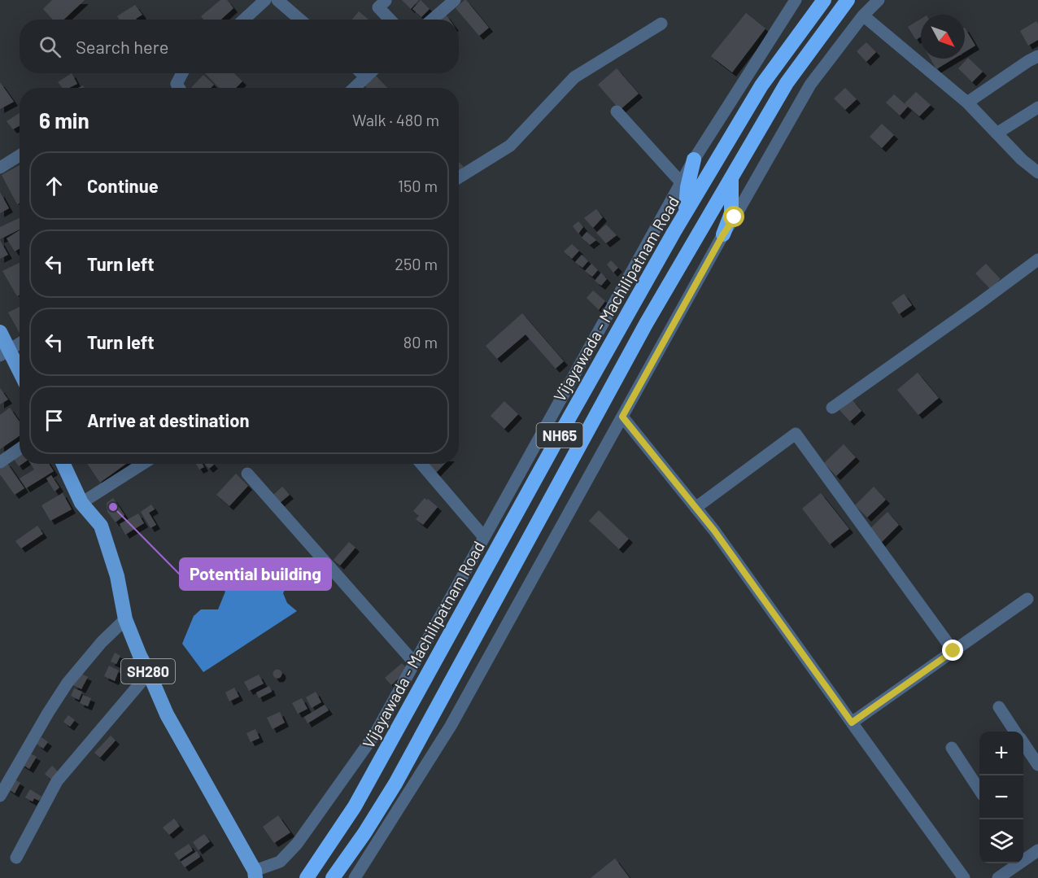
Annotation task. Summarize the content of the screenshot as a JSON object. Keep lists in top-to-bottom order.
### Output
{
  "streets": {
    "highway": ["Vijayawada - Machilipatnam Road", "NH65"],
    "main road": ["SH280"]
  },
  "places": ["Potential building"],
  "north": "bottom right",
  "page": {
    "search": "Search here",
    "heading": ["6 min", "Walk · 480 m"],
    "list": [
      ["Continue", "150 m"],
      ["Turn left", "250 m"],
      ["Turn left", "80 m"],
      "Arrive at destination"
    ],
    "map_buttons": ["+", "−"]
  }
}
